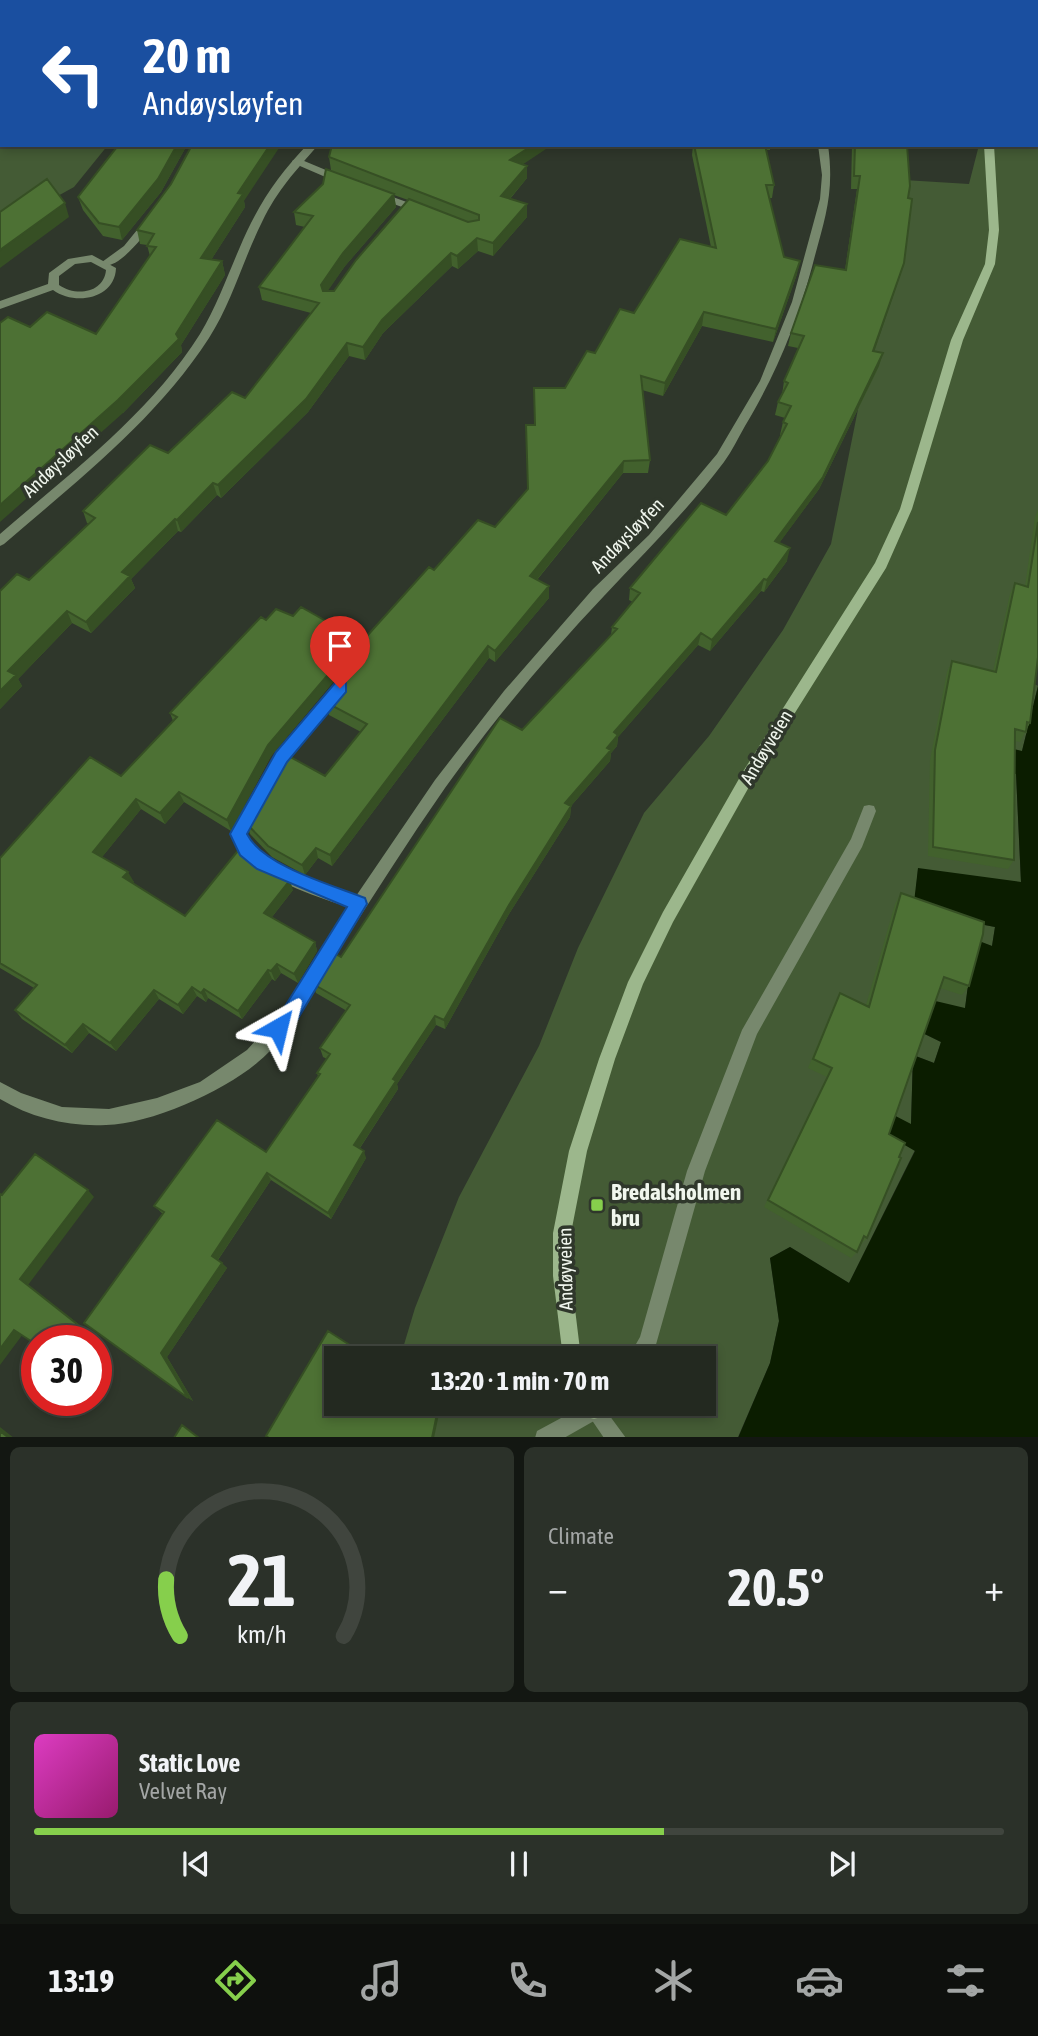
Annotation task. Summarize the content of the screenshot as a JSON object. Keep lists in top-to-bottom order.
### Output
{
  "streets": {
    "street": ["Andøysløyfen", "Andøyveien"]
  },
  "places": {
    "transit": ["Bredalsholmen bru"]
  },
  "page": {
    "turn": ["20 m", "Andøysløyfen"],
    "limit": "30",
    "trip": "13:20 · 1 min · 70 m",
    "tile": "Climate",
    "heat": ["−", "20.5°", "+"],
    "song": ["Static Love", "Velvet Ray"],
    "tabs": "13:19",
    "gauge": ["21", "km/h"]
  }
}
